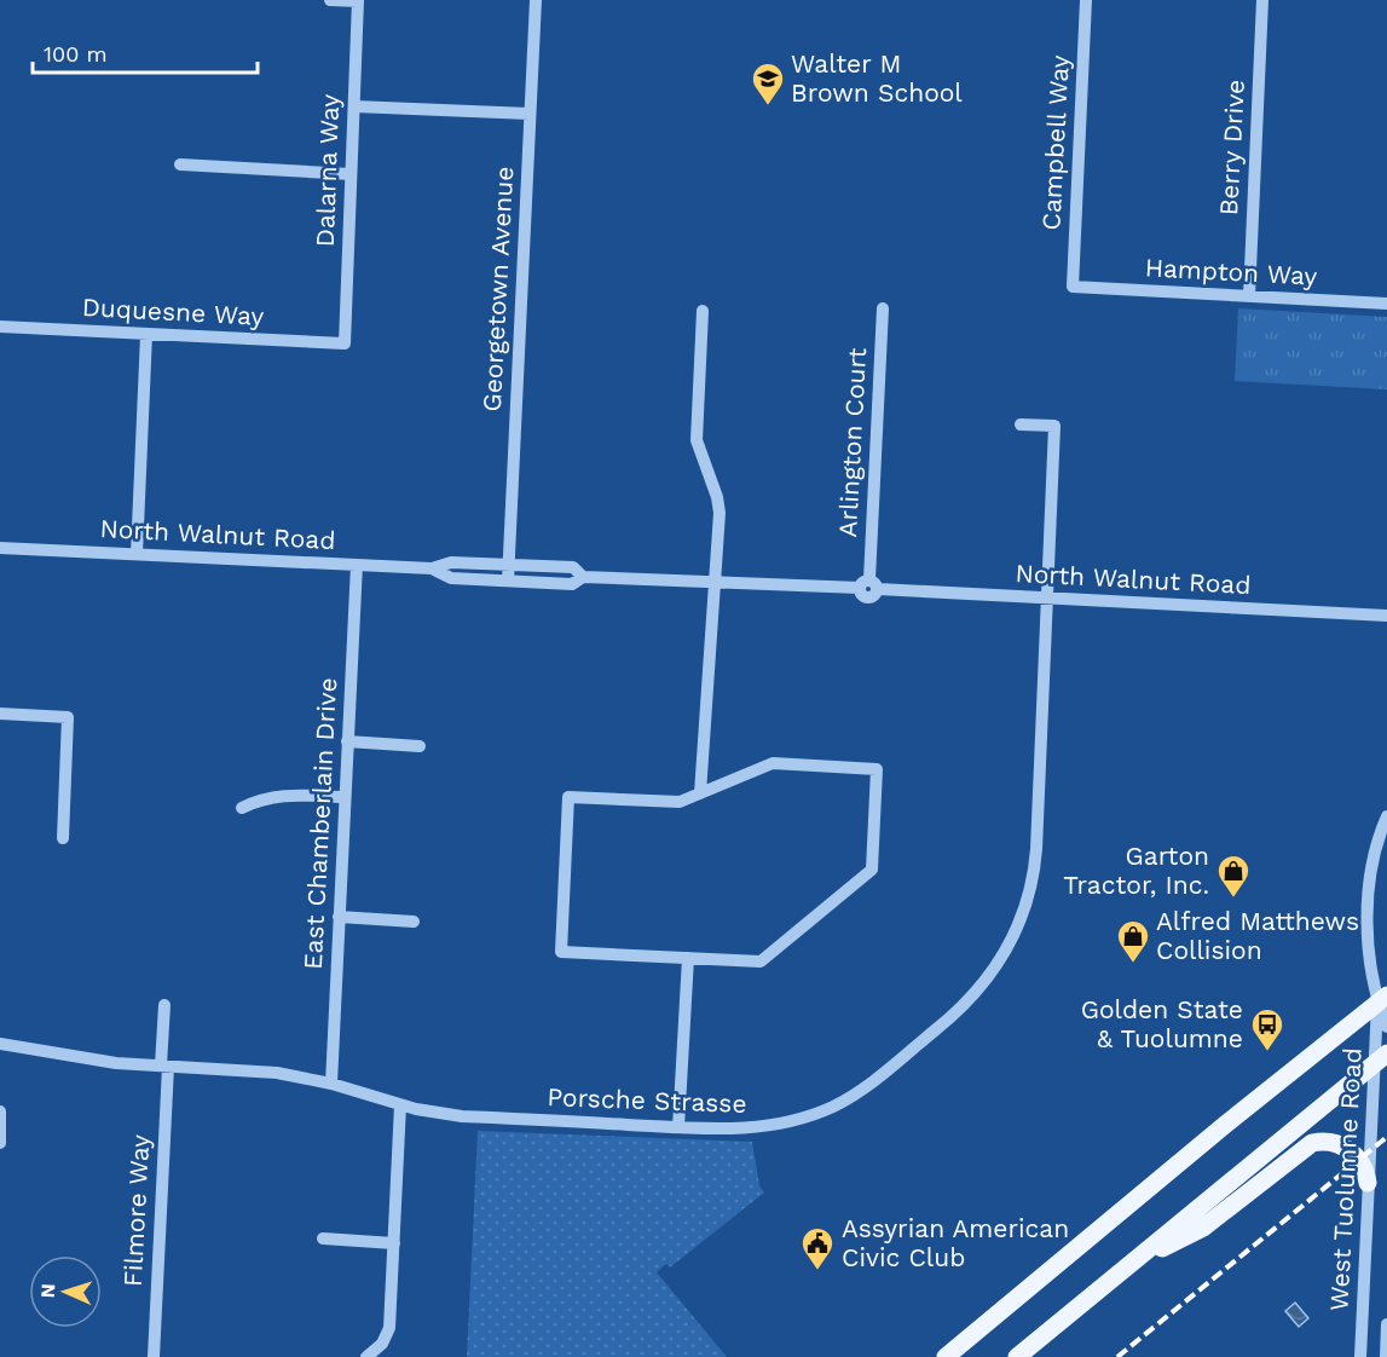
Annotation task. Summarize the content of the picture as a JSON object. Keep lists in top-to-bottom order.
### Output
{
  "streets": {
    "street": [
      "Campbell Way",
      "Berry Drive",
      "Dalarna Way",
      "Hampton Way",
      "Georgetown Avenue",
      "Duquesne Way",
      "Arlington Court",
      "North Walnut Road",
      "East Chamberlain Drive",
      "Porsche Strasse",
      "West Tuolumne Road",
      "Filmore Way"
    ]
  },
  "crossings": [
    ["Campbell Way", "Hampton Way"],
    ["Berry Drive", "Hampton Way"],
    ["Dalarna Way", "Duquesne Way"],
    ["Georgetown Avenue", "North Walnut Road"],
    ["Arlington Court", "North Walnut Road"],
    ["North Walnut Road", "East Chamberlain Drive"],
    ["North Walnut Road", "Porsche Strasse"],
    ["East Chamberlain Drive", "Porsche Strasse"],
    ["Porsche Strasse", "Filmore Way"]
  ],
  "places": {
    "school or university": ["Walter M Brown School"],
    "shop": ["Garton Tractor, Inc.", "Alfred Matthews Collision"],
    "bus stop": ["Golden State & Tuolumne"],
    "public building": ["Assyrian American Civic Club"]
  },
  "scale_bar": "100 m",
  "north": "left"
}
